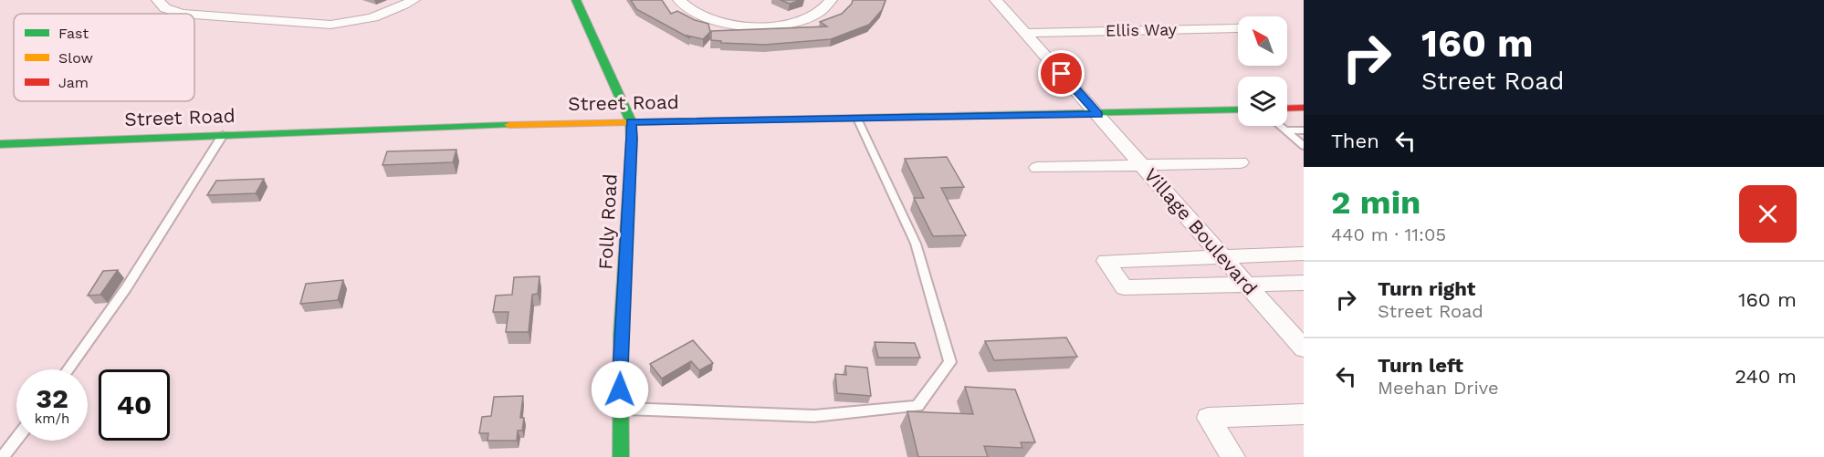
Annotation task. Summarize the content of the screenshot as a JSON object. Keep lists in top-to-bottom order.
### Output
{
  "streets": {
    "main road": ["Street Road", "Folly Road"],
    "street": ["Ellis Way", "Village Boulevard"]
  },
  "crossings": [
    ["Ellis Way", "Village Boulevard"],
    ["Street Road", "Folly Road"],
    ["Street Road", "Village Boulevard"]
  ],
  "legend": ["Fast", "Slow", "Jam"],
  "north": "top left",
  "page": {
    "turn": ["160 m", "Street Road"],
    "then": "Then",
    "heading": ["2 min", "440 m · 11:05"],
    "list": [
      {
        "name": "Turn right",
        "note": "Street Road",
        "value": "160 m"
      },
      {
        "name": "Turn left",
        "note": "Meehan Drive",
        "value": "240 m"
      }
    ],
    "speed": "32 km/h",
    "limit": "40"
  }
}
